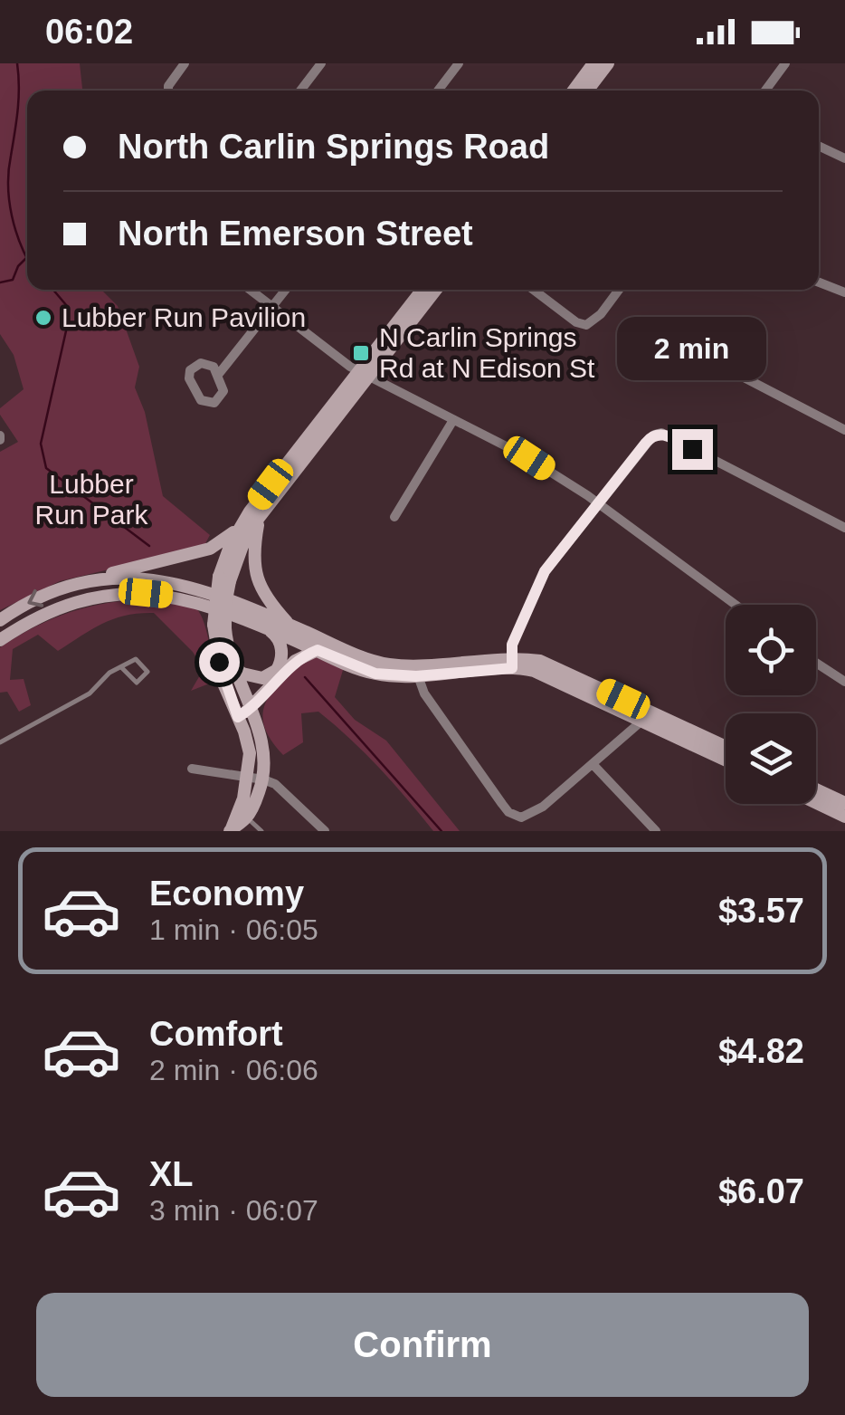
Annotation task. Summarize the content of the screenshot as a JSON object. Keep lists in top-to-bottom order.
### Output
{
  "parks": ["Lubber Run Park"],
  "places": {
    "other": ["Lubber Run Pavilion"],
    "transit": ["N Carlin Springs Rd at N Edison St"]
  },
  "page": {
    "status": "06:02",
    "banner": ["North Carlin Springs Road", "North Emerson Street"],
    "bubble": "2 min",
    "list": [
      {
        "name": "Economy",
        "note": "1 min · 06:05",
        "value": "$3.57"
      },
      {
        "name": "Comfort",
        "note": "2 min · 06:06",
        "value": "$4.82"
      },
      {
        "name": "XL",
        "note": "3 min · 06:07",
        "value": "$6.07"
      }
    ],
    "buttons": "Confirm"
  }
}
